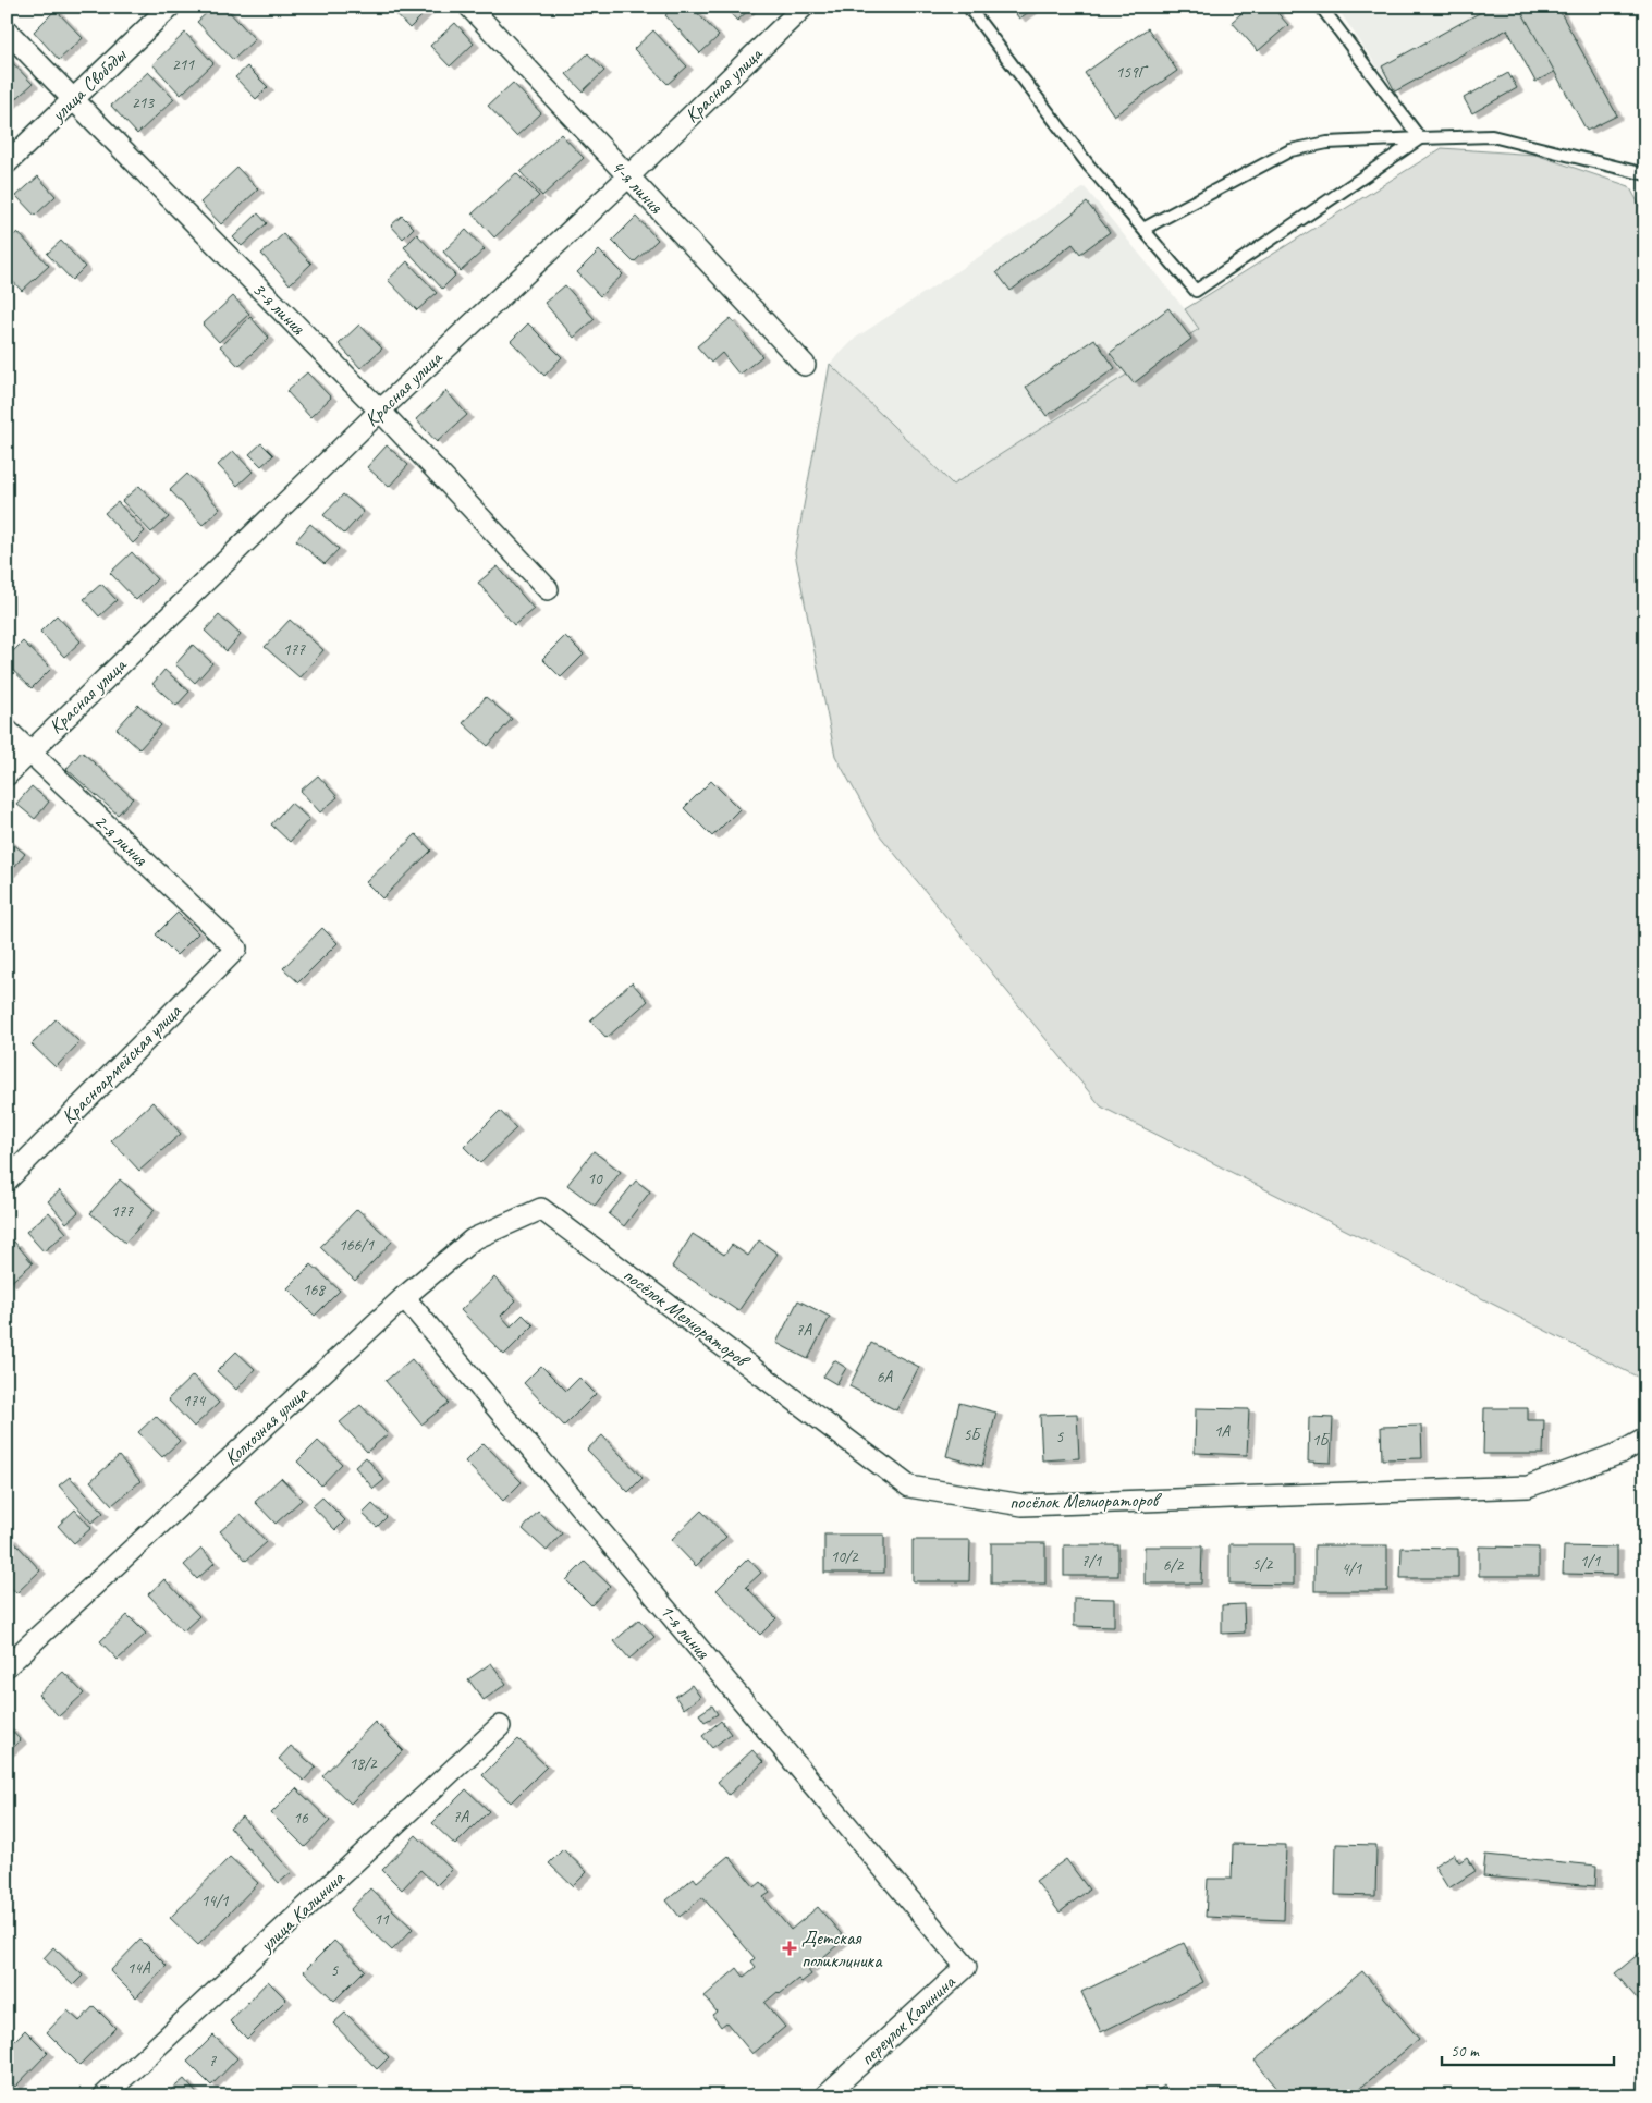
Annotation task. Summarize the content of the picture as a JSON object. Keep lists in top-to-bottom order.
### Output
{
  "streets": {
    "street": [
      "улица Свободы",
      "Красная улица",
      "4-я линия",
      "3-я линия",
      "2-я линия",
      "Красноармейская улица",
      "посёлок Мелиораторов",
      "Колхозная улица",
      "1-я линия",
      "улица Калинина",
      "переулок Калинина"
    ]
  },
  "crossings": [
    ["улица Свободы", "3-я линия"],
    ["Красная улица", "4-я линия"],
    ["Красная улица", "3-я линия"],
    ["Красная улица", "2-я линия"],
    ["2-я линия", "Красноармейская улица"],
    ["посёлок Мелиораторов", "Колхозная улица"],
    ["Колхозная улица", "1-я линия"],
    ["1-я линия", "переулок Калинина"]
  ],
  "places": {
    "health": ["Детская поликлиника"]
  },
  "house_numbers": [
    "211",
    "159Г",
    "213",
    "177",
    "10",
    "177",
    "166/1",
    "168",
    "7А",
    "6А",
    "174",
    "1А",
    "5Б",
    "5",
    "1Б",
    "10/2",
    "7/1",
    "1/1",
    "5/2",
    "6/2",
    "4/1",
    "18/2",
    "7А",
    "16",
    "14/1",
    "11",
    "14А",
    "5",
    "7"
  ],
  "scale_bar": "50 m"
}
